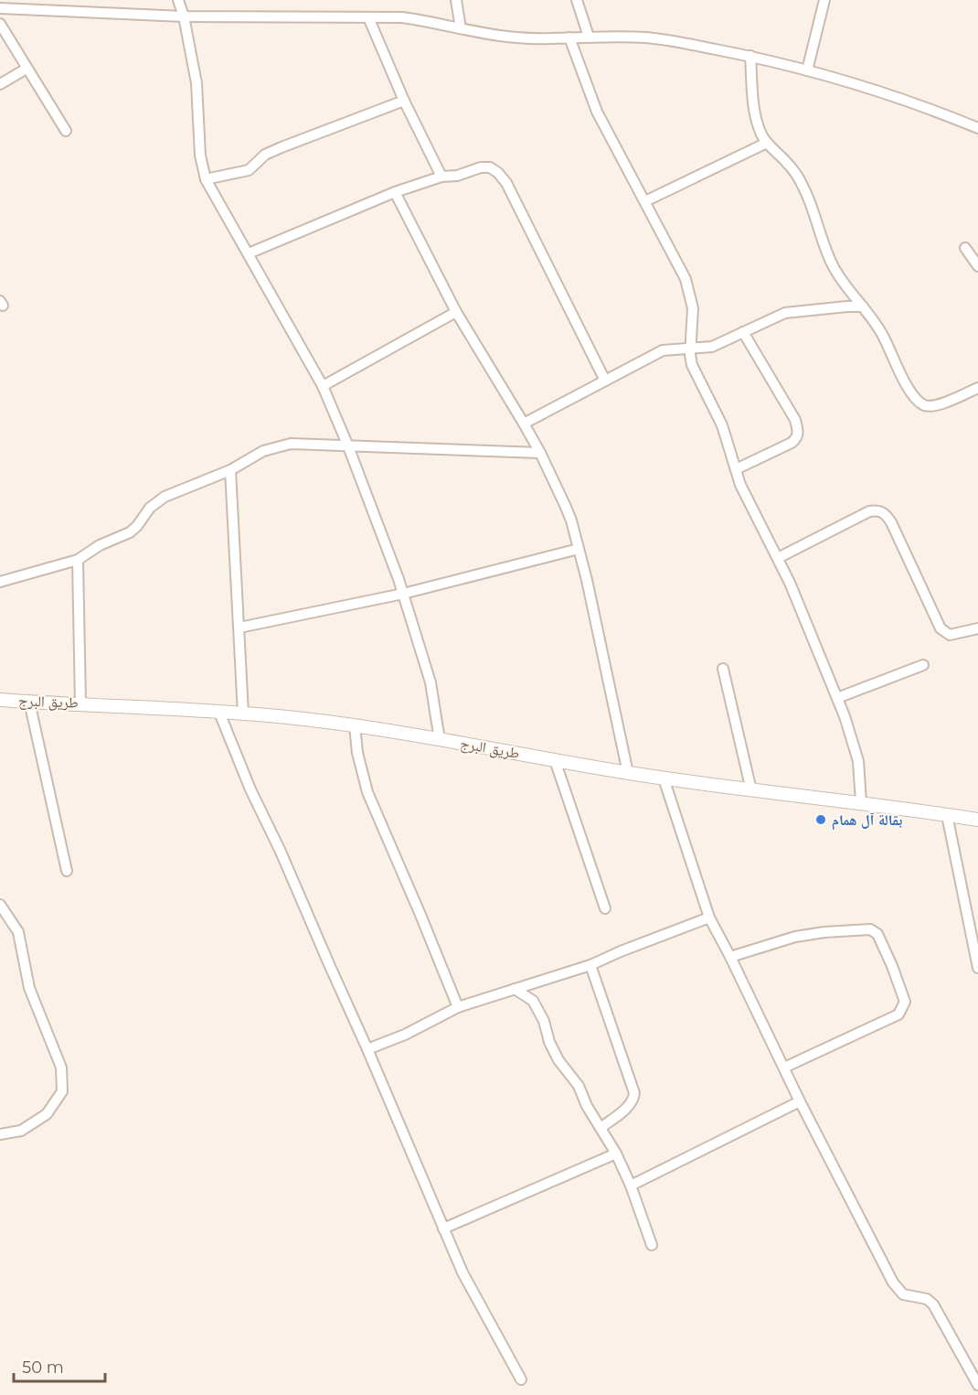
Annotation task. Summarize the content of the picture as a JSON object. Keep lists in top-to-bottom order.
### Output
{
  "streets": {
    "street": ["طريق البرج"]
  },
  "places": ["بقالة آل همام"],
  "scale_bar": "50 m"
}
